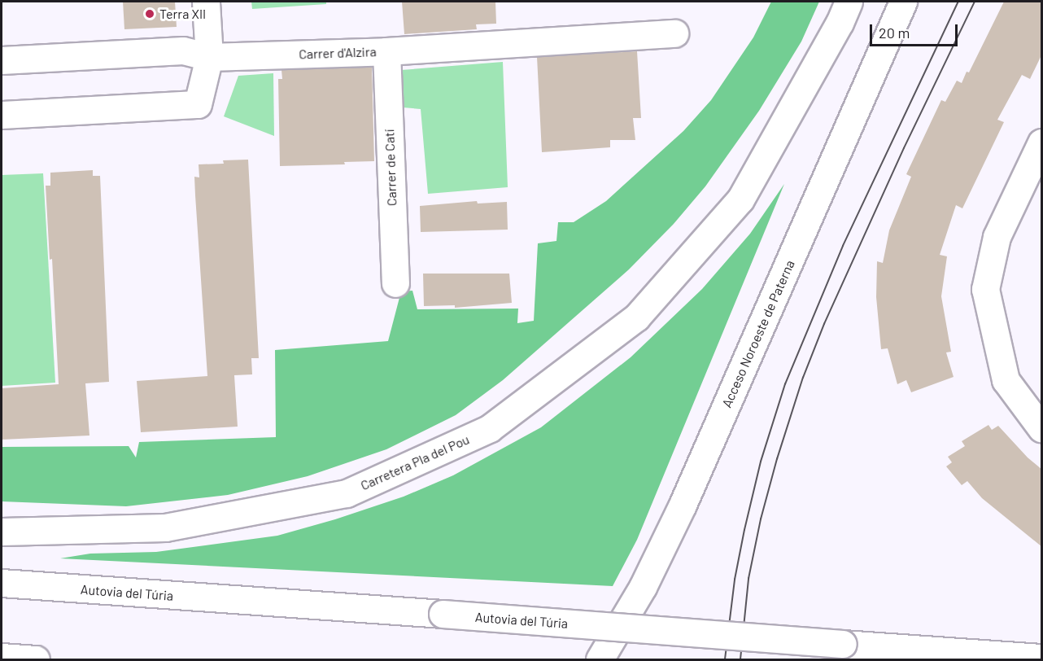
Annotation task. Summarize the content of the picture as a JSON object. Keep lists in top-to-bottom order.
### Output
{
  "streets": {
    "main road": [
      "Carrer d'Alzira",
      "Carrer de Catí",
      "Acceso Noroeste de Paterna",
      "Carretera Pla del Pou",
      "Autovia del Túria"
    ]
  },
  "crossings": [
    ["Carrer d'Alzira", "Carrer de Catí"]
  ],
  "places": ["Terra XII"],
  "scale_bar": "20 m"
}
